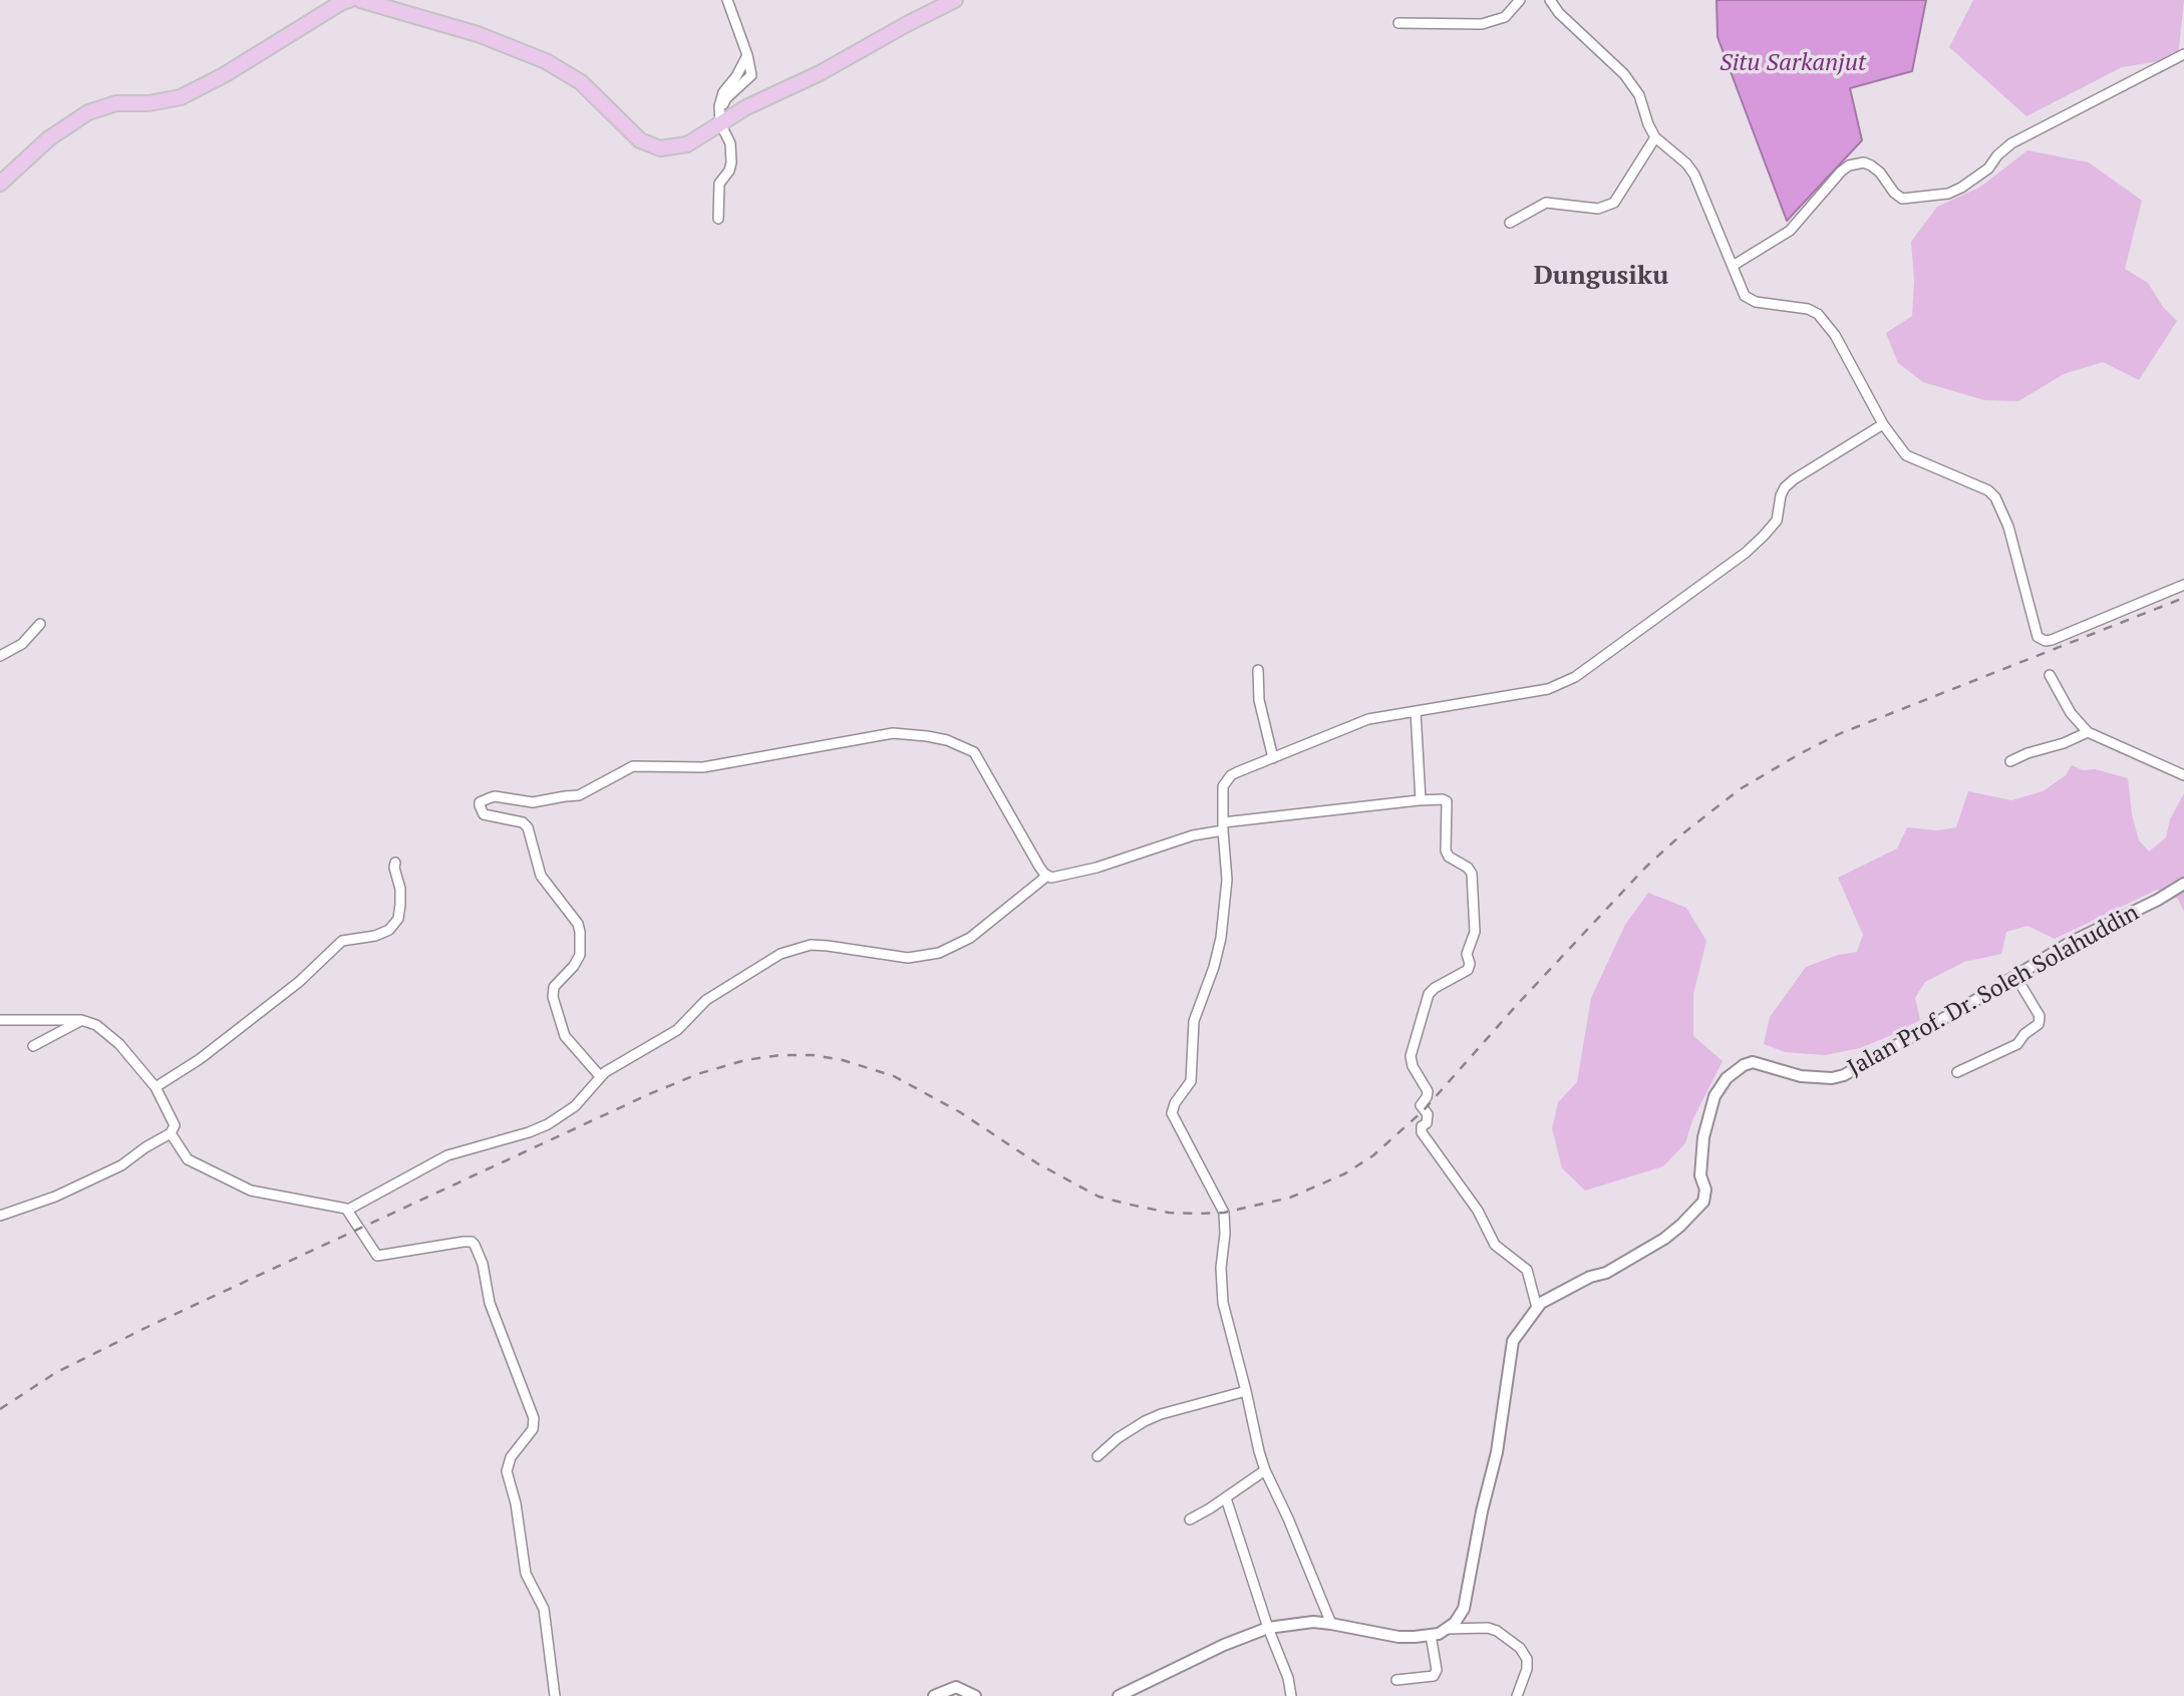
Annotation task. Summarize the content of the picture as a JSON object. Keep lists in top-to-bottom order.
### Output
{
  "streets": {
    "street": ["Jalan Prof. Dr. Soleh Solahuddin"]
  },
  "districts": ["Dungusiku"],
  "water": ["Situ Sarkanjut"]
}
